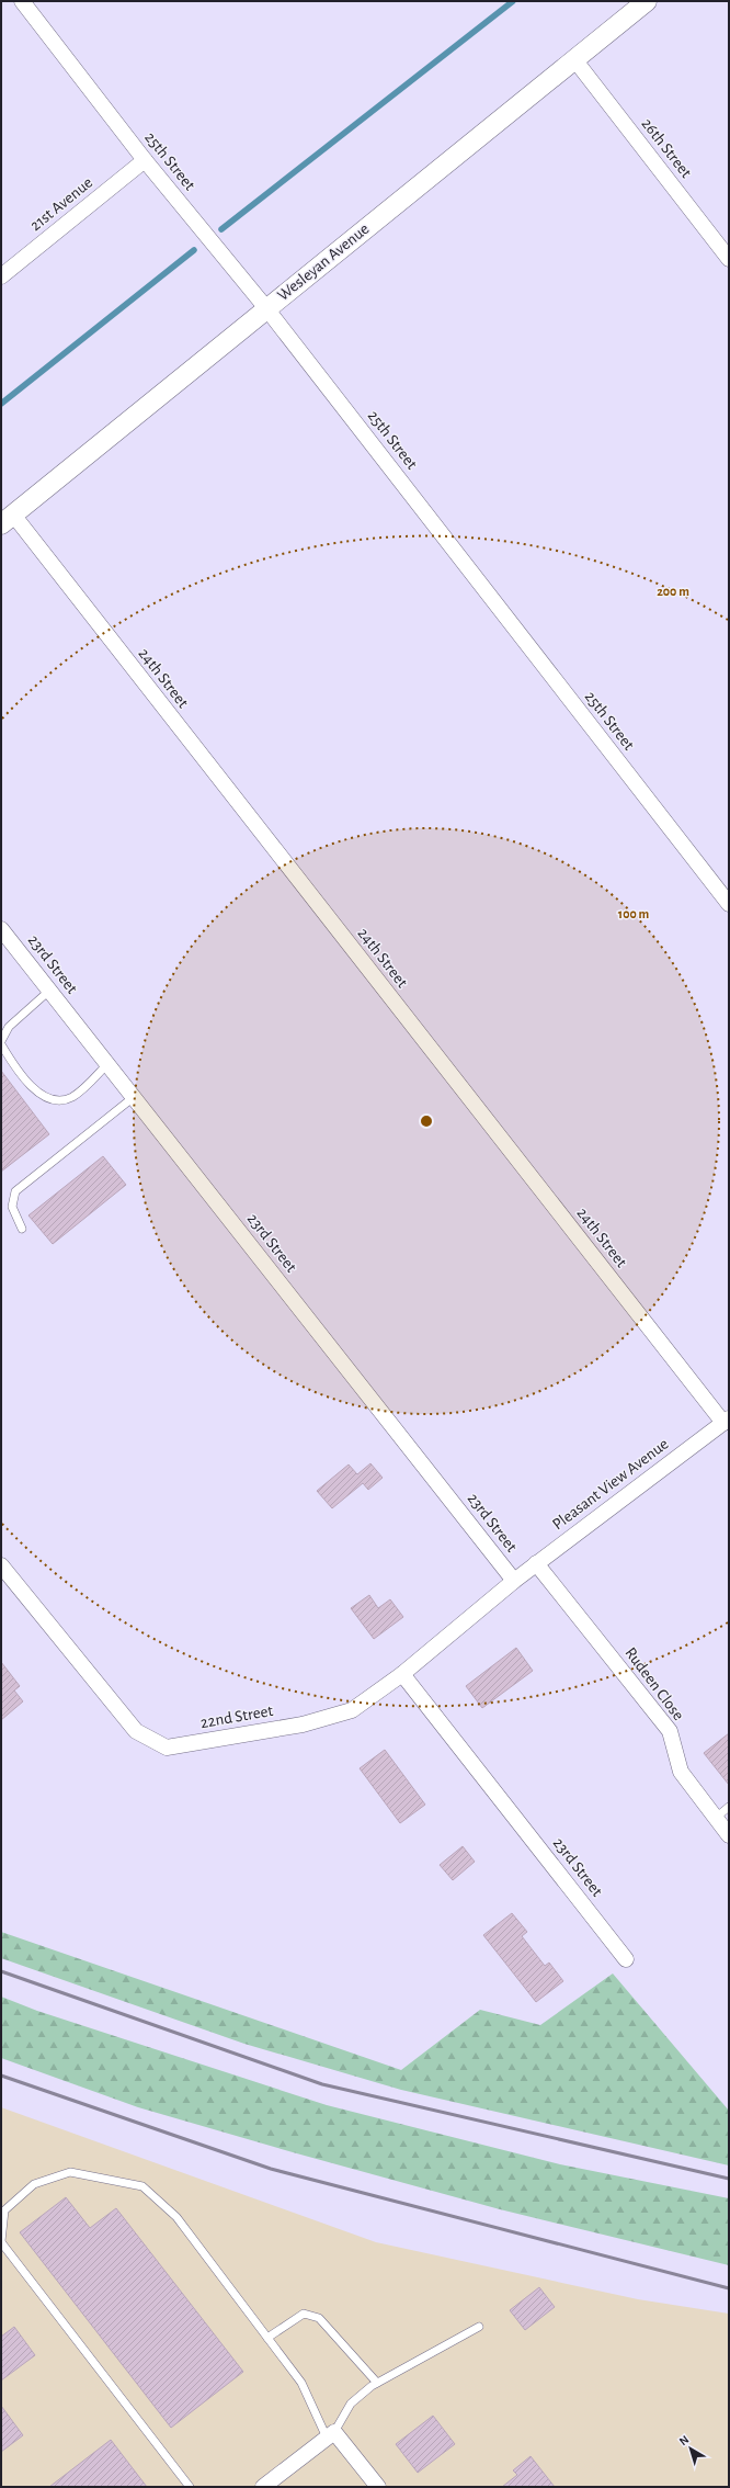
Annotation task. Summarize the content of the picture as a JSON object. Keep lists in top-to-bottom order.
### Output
{
  "streets": {
    "street": [
      "26th Street",
      "25th Street",
      "21st Avenue",
      "Wesleyan Avenue",
      "24th Street",
      "23rd Street",
      "Pleasant View Avenue",
      "Rudeen Close",
      "22nd Street"
    ]
  },
  "crossings": [
    ["26th Street", "Wesleyan Avenue"],
    ["25th Street", "21st Avenue"],
    ["25th Street", "Wesleyan Avenue"],
    ["Wesleyan Avenue", "24th Street"],
    ["24th Street", "Pleasant View Avenue"],
    ["23rd Street", "Pleasant View Avenue"],
    ["23rd Street", "22nd Street"],
    ["Pleasant View Avenue", "Rudeen Close"],
    ["Pleasant View Avenue", "22nd Street"]
  ],
  "north": "top left",
  "rings": ["200 m", "100 m"]
}
